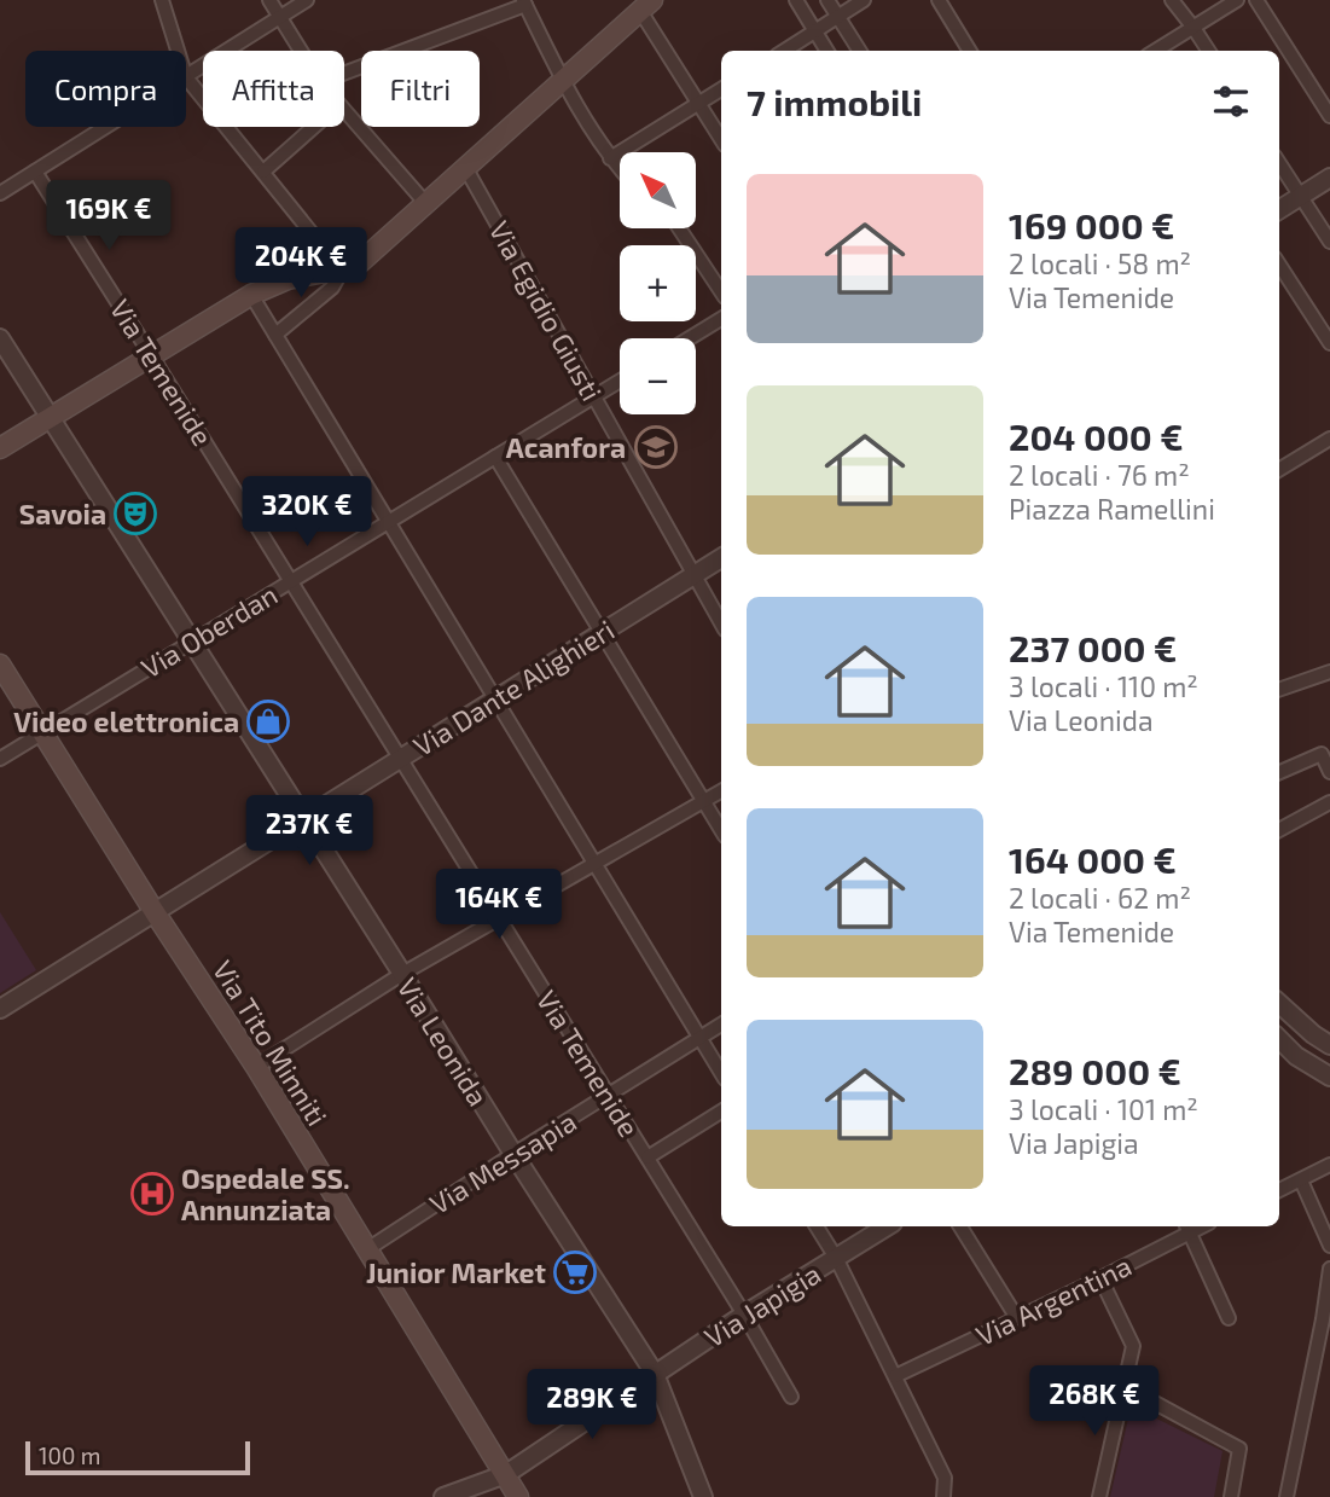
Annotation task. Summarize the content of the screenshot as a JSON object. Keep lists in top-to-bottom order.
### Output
{
  "streets": {
    "main road": ["Via Tito Minniti"],
    "street": [
      "Via Egidio Giusti",
      "Via Temenide",
      "Via Oberdan",
      "Via Dante Alighieri",
      "Via Leonida",
      "Via Messapia",
      "Via Argentina",
      "Via Japigia"
    ]
  },
  "crossings": [
    ["Via Egidio Giusti", "Via Oberdan"],
    ["Via Egidio Giusti", "Via Dante Alighieri"],
    ["Via Temenide", "Via Oberdan"],
    ["Via Temenide", "Via Dante Alighieri"],
    ["Via Temenide", "Via Messapia"],
    ["Via Temenide", "Via Japigia"],
    ["Via Oberdan", "Via Leonida"],
    ["Via Oberdan", "Via Tito Minniti"],
    ["Via Dante Alighieri", "Via Leonida"],
    ["Via Dante Alighieri", "Via Tito Minniti"],
    ["Via Leonida", "Via Messapia"],
    ["Via Leonida", "Via Japigia"],
    ["Via Tito Minniti", "Via Messapia"],
    ["Via Tito Minniti", "Via Japigia"]
  ],
  "places": {
    "school or university": ["Acanfora"],
    "theatre": ["Savoia"],
    "shop": ["Video elettronica"],
    "hospital": ["Ospedale SS. Annunziata"],
    "supermarket": ["Junior Market"]
  },
  "scale_bar": "100 m",
  "north": "top left",
  "page": {
    "chip": ["Compra", "Affitta", "Filtri"],
    "heading": "7 immobili",
    "map_buttons": ["+", "−"],
    "list": [
      {
        "name": "169 000 €",
        "note": "2 locali · 58 m² · Via Temenide"
      },
      {
        "name": "204 000 €",
        "note": "2 locali · 76 m² · Piazza Ramellini"
      },
      {
        "name": "237 000 €",
        "note": "3 locali · 110 m² · Via Leonida"
      },
      {
        "name": "164 000 €",
        "note": "2 locali · 62 m² · Via Temenide"
      },
      {
        "name": "289 000 €",
        "note": "3 locali · 101 m² · Via Japigia"
      }
    ],
    "price": [
      "169K €",
      "204K €",
      "320K €",
      "237K €",
      "164K €",
      "268K €",
      "289K €"
    ],
    "scale": "100 m"
  }
}
